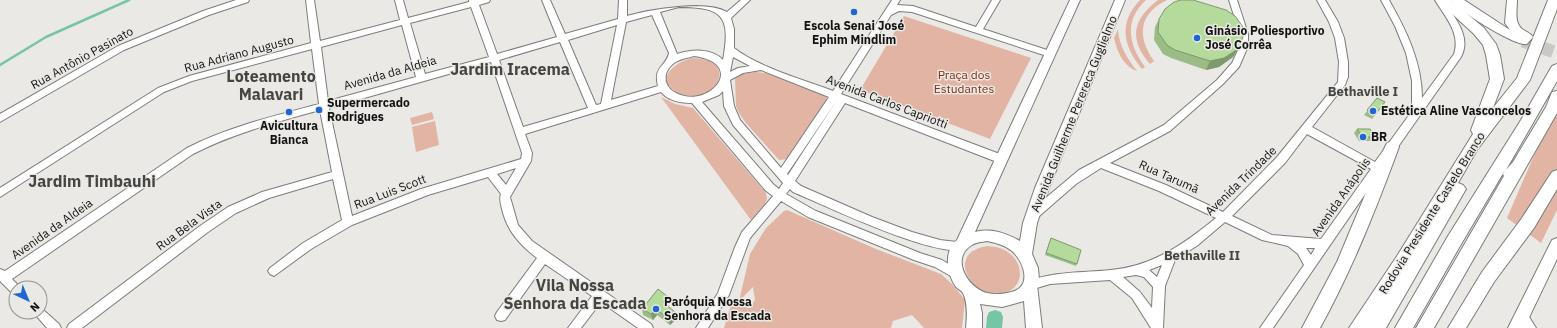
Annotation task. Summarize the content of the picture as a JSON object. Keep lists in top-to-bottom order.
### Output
{
  "streets": {
    "highway": ["Rodovia Presidente Castelo Branco"],
    "main road": ["Avenida Guilherme Perereca Guglielmo"],
    "street": [
      "Rua Adriano Augusto",
      "Rua Antônio Pasinato",
      "Avenida da Aldeia",
      "Avenida Carlos Capriotti",
      "Rua Tarumã",
      "Avenida Trindade",
      "Rua Luis Scott",
      "Avenida Anápolis",
      "Rua Bela Vista"
    ]
  },
  "crossings": [
    ["Avenida Guilherme Perereca Guglielmo", "Avenida Trindade"],
    ["Rua Tarumã", "Avenida Trindade"],
    ["Rua Tarumã", "Avenida Anápolis"]
  ],
  "districts": [
    "Jardim Iracema",
    "Loteamento Malavari",
    "Bethaville I",
    "Jardim Timbauhi",
    "Bethaville II",
    "Vila Nossa Senhora da Escada"
  ],
  "parks": ["Praça dos Estudantes"],
  "places": [
    "Escola Senai José Ephim Mindlim",
    "Ginásio Poliesportivo José Corrêa",
    "Supermercado Rodrigues",
    "Estética Aline Vasconcelos",
    "Avicultura Bianca",
    "BR",
    "Paróquia Nossa Senhora da Escada"
  ],
  "north": "bottom right"
}
